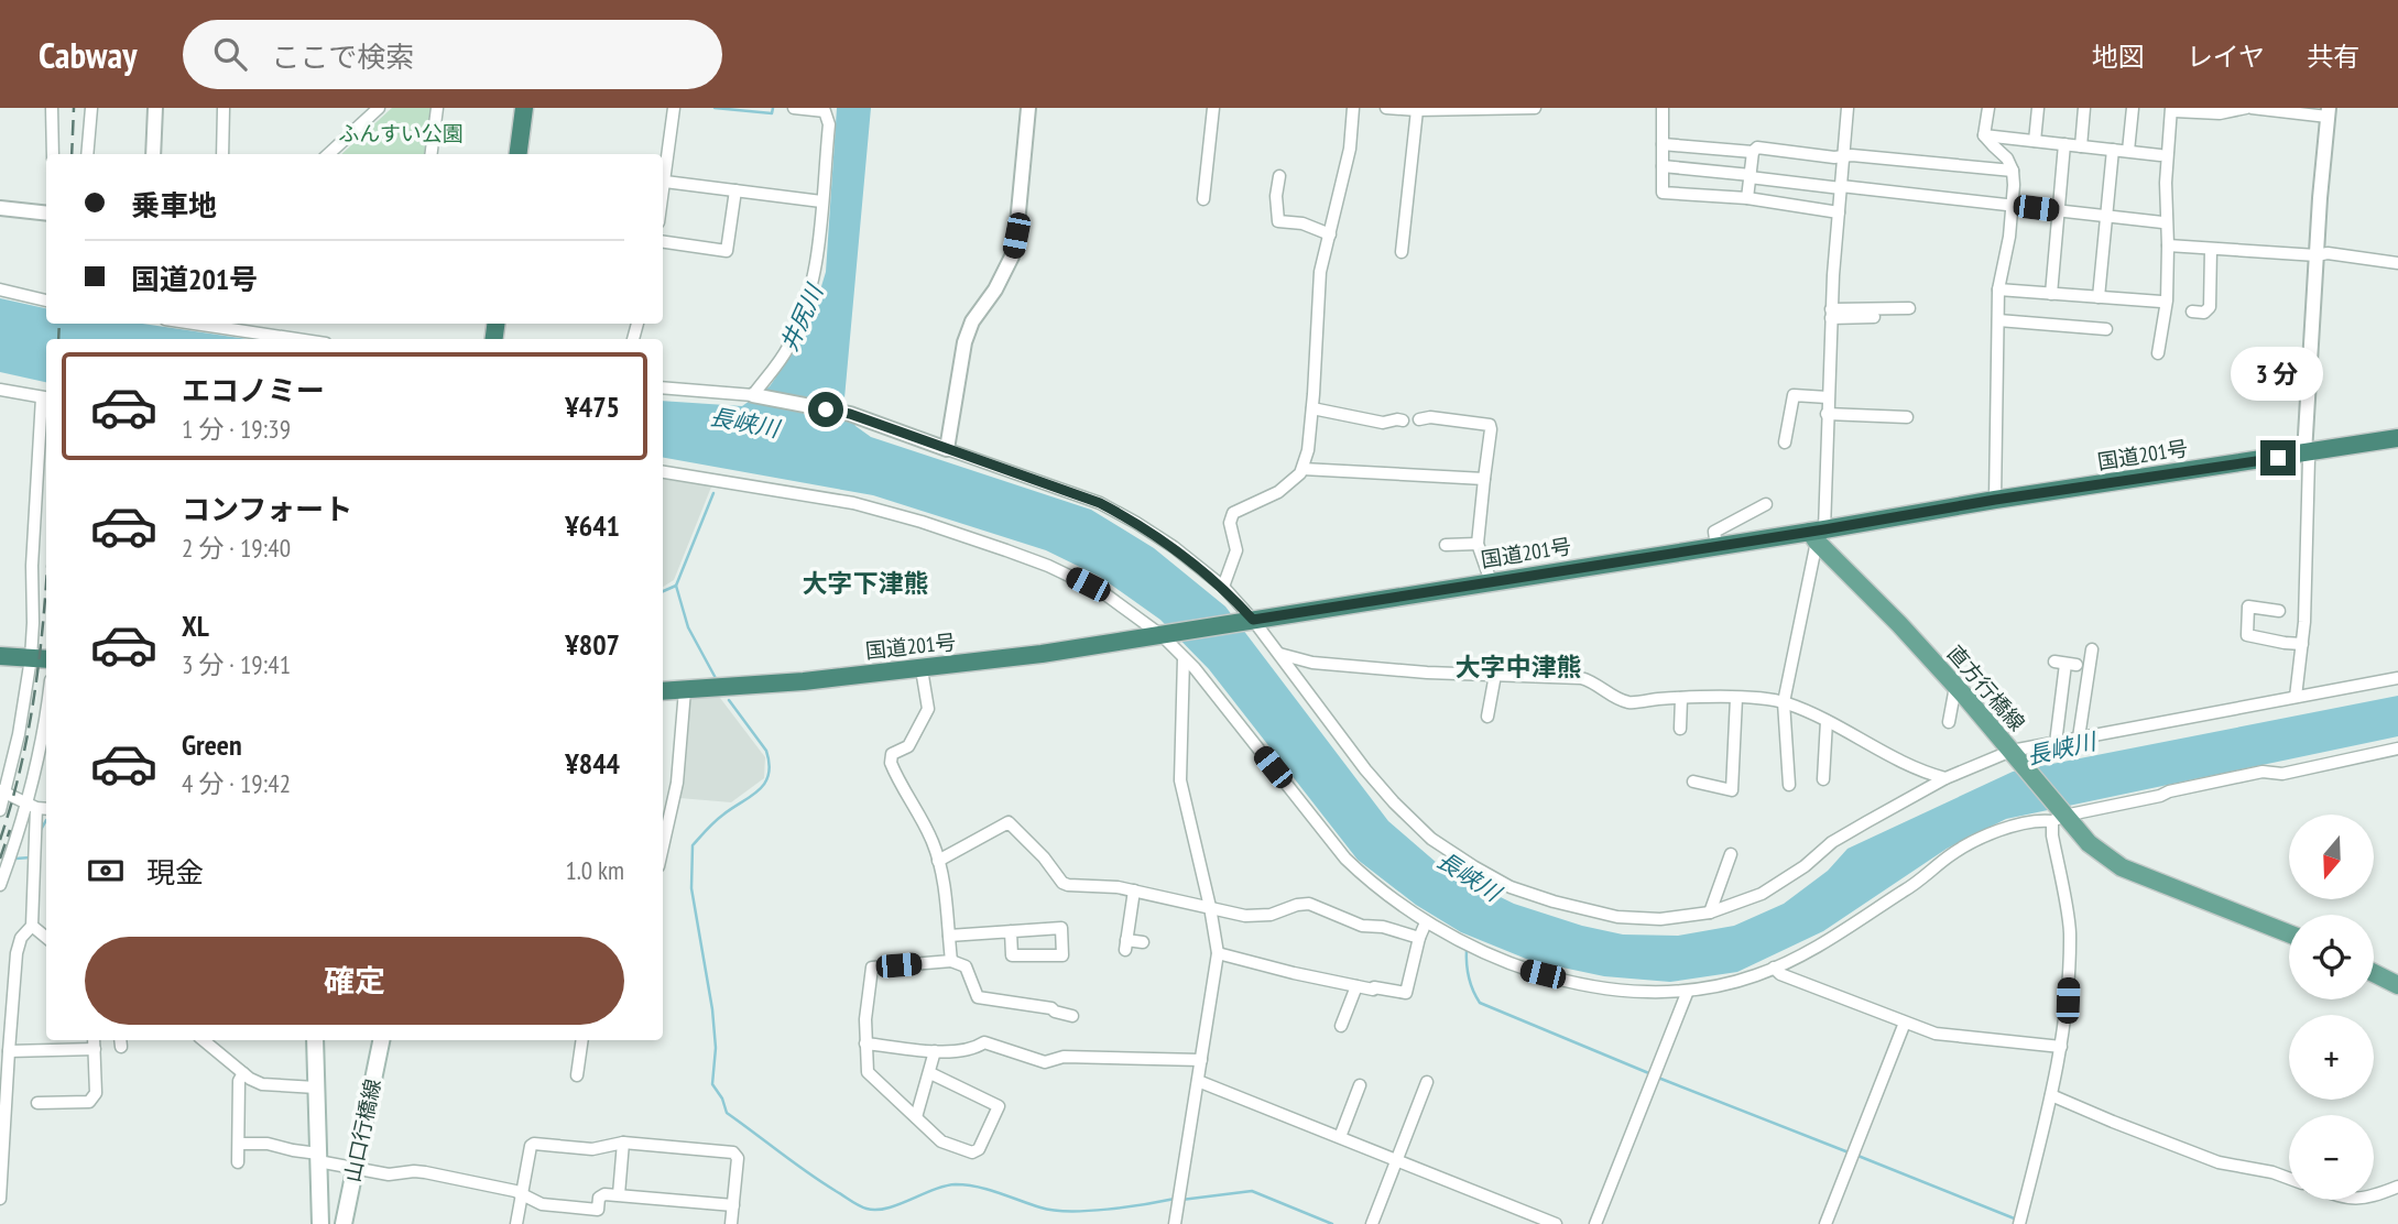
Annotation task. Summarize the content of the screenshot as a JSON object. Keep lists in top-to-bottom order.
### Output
{
  "streets": {
    "highway": ["国道201号"],
    "main road": ["直方行橋線", "山口行橋線"]
  },
  "crossings": [
    ["国道201号", "直方行橋線"]
  ],
  "districts": ["大字下津熊", "大字中津熊"],
  "water": ["井尻川", "長峡川"],
  "parks": ["ふんすい公園"],
  "north": "bottom",
  "page": {
    "header": "Cabway",
    "search": "ここで検索",
    "nav": ["地図", "レイヤ", "共有"],
    "banner": ["乗車地", "国道201号"],
    "bubble": "3 分",
    "list": [
      {
        "name": "エコノミー",
        "note": "1 分 · 19:39",
        "value": "¥475"
      },
      {
        "name": "コンフォート",
        "note": "2 分 · 19:40",
        "value": "¥641"
      },
      {
        "name": "XL",
        "note": "3 分 · 19:41",
        "value": "¥807"
      },
      {
        "name": "Green",
        "note": "4 分 · 19:42",
        "value": "¥844"
      }
    ],
    "map_buttons": ["+", "−"],
    "pay": ["現金", "1.0 km"],
    "buttons": "確定"
  }
}
